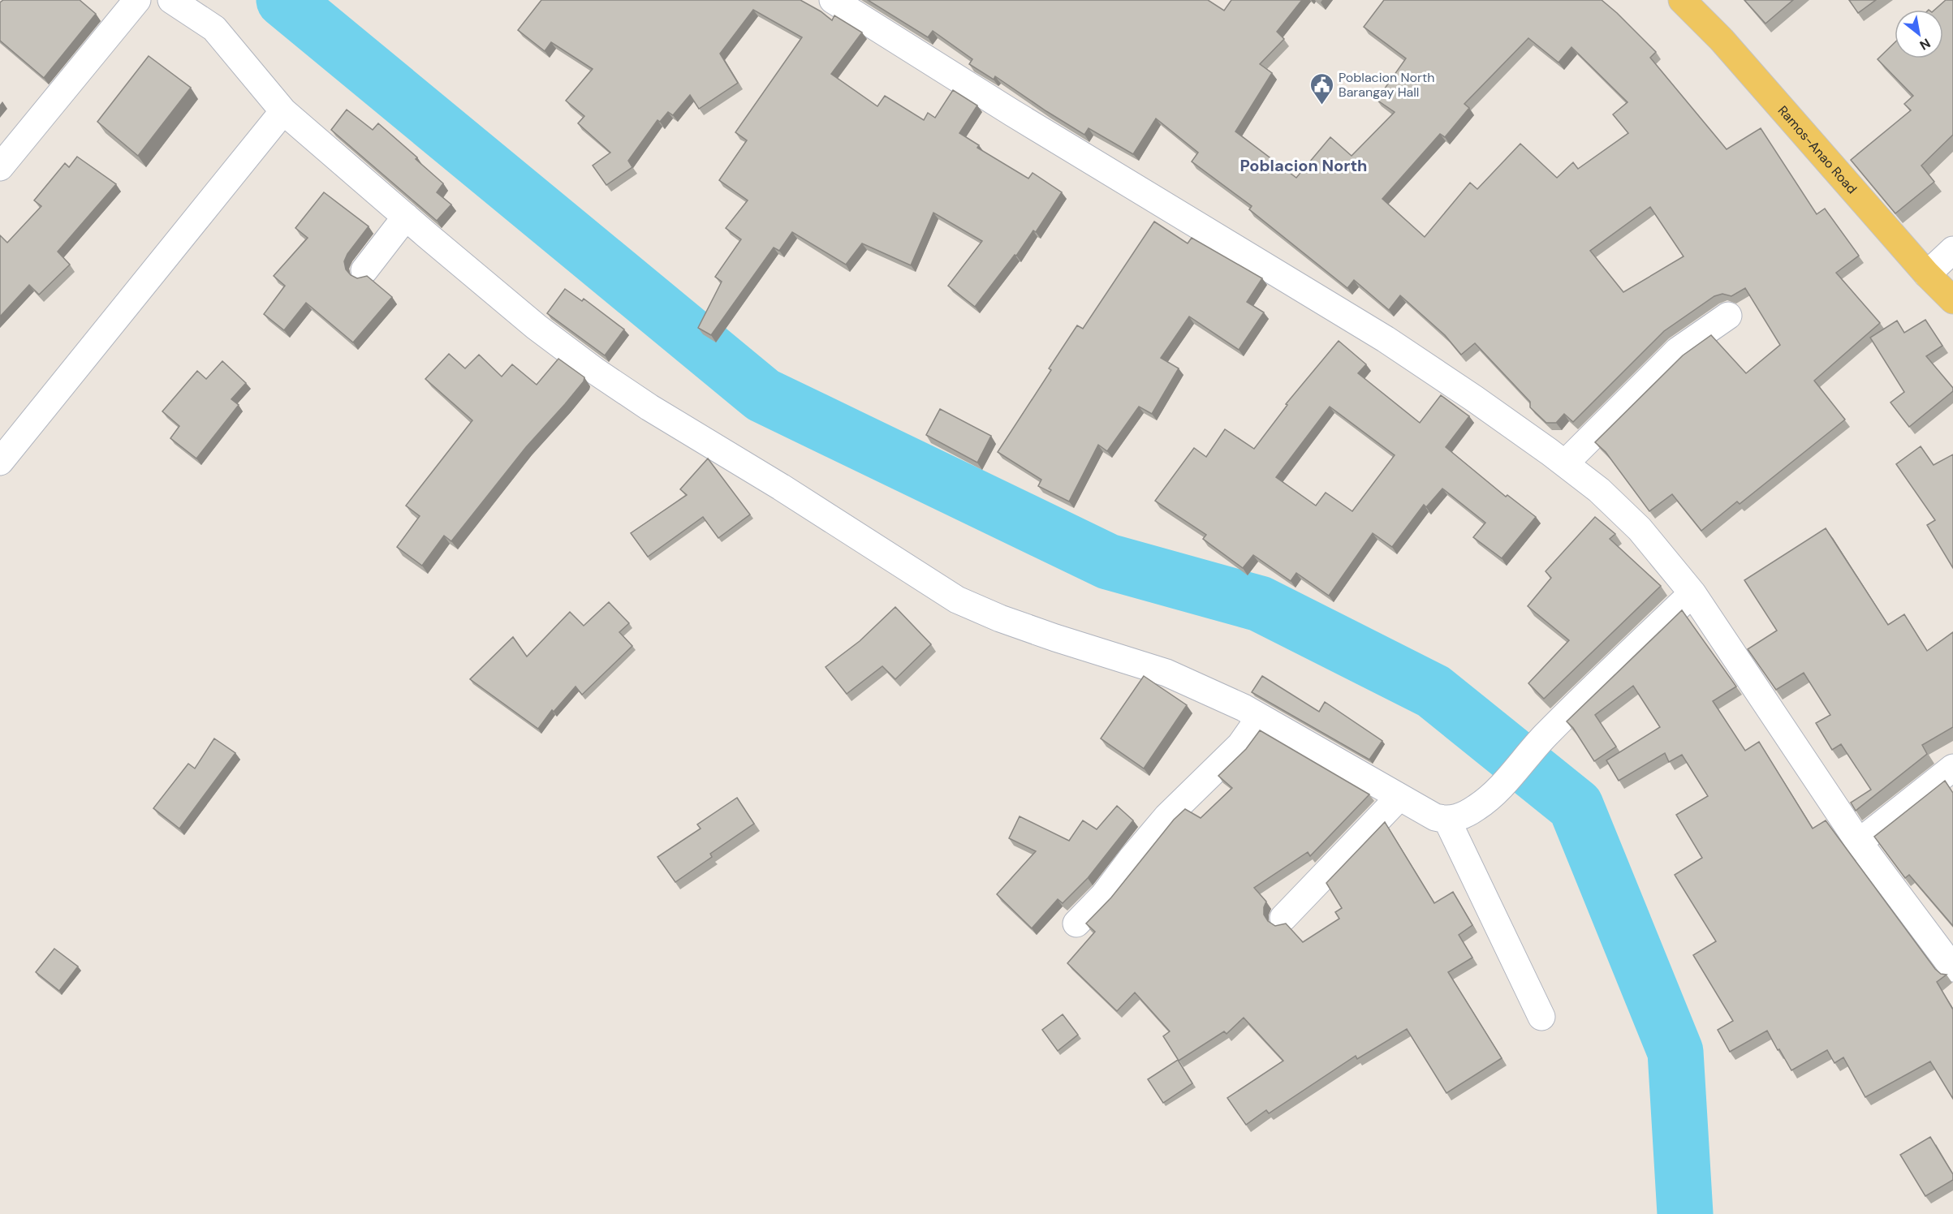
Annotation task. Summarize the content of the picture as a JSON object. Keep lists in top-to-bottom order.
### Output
{
  "streets": {
    "main road": ["Ramos-Anao Road"]
  },
  "districts": ["Poblacion North"],
  "places": {
    "public building": ["Poblacion North Barangay Hall"]
  },
  "north": "bottom right"
}
